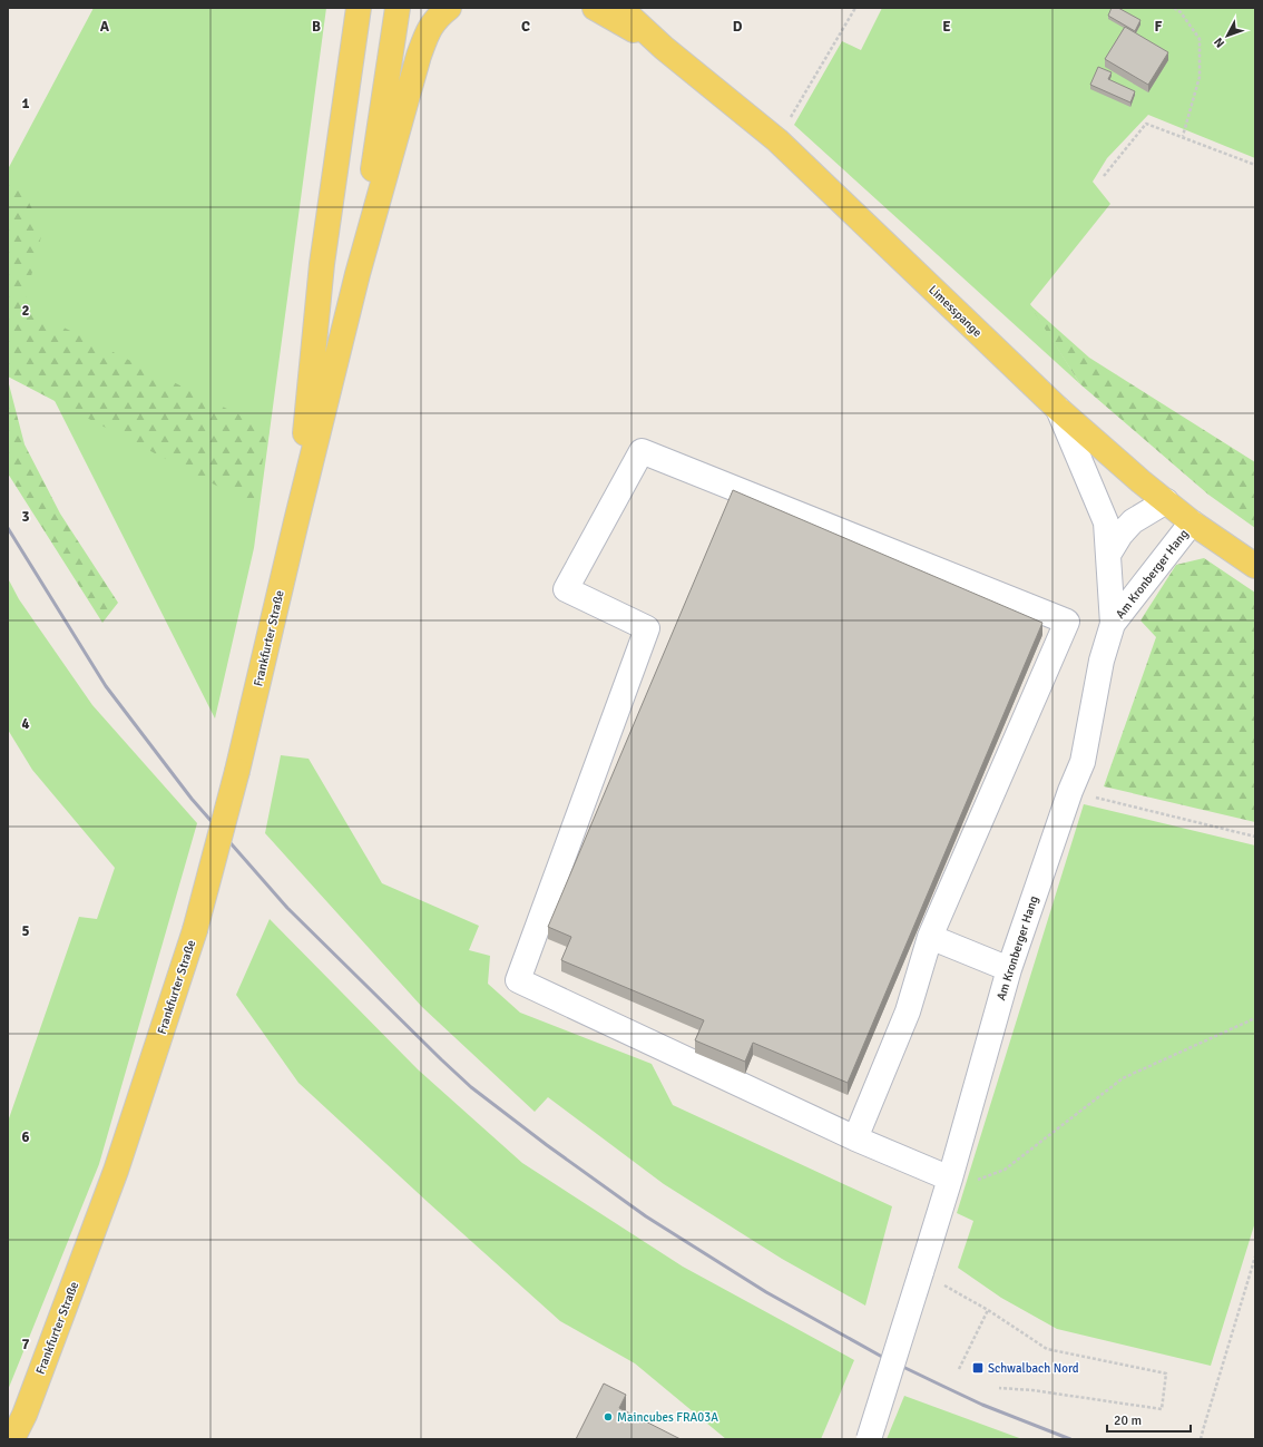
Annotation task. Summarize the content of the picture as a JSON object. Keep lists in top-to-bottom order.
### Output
{
  "streets": {
    "main road": ["Limesspange", "Frankfurter Straße"],
    "street": ["Am Kronberger Hang"]
  },
  "crossings": [
    ["Limesspange", "Am Kronberger Hang"]
  ],
  "places": {
    "transit": ["Schwalbach Nord"],
    "other": ["Maincubes FRA03A"]
  },
  "scale_bar": "20 m",
  "north": "bottom left",
  "grid": {
    "columns": [
      "A",
      "B",
      "C",
      "D",
      "E",
      "F"
    ],
    "rows": [
      "1",
      "2",
      "3",
      "4",
      "5",
      "6",
      "7"
    ]
  }
}
